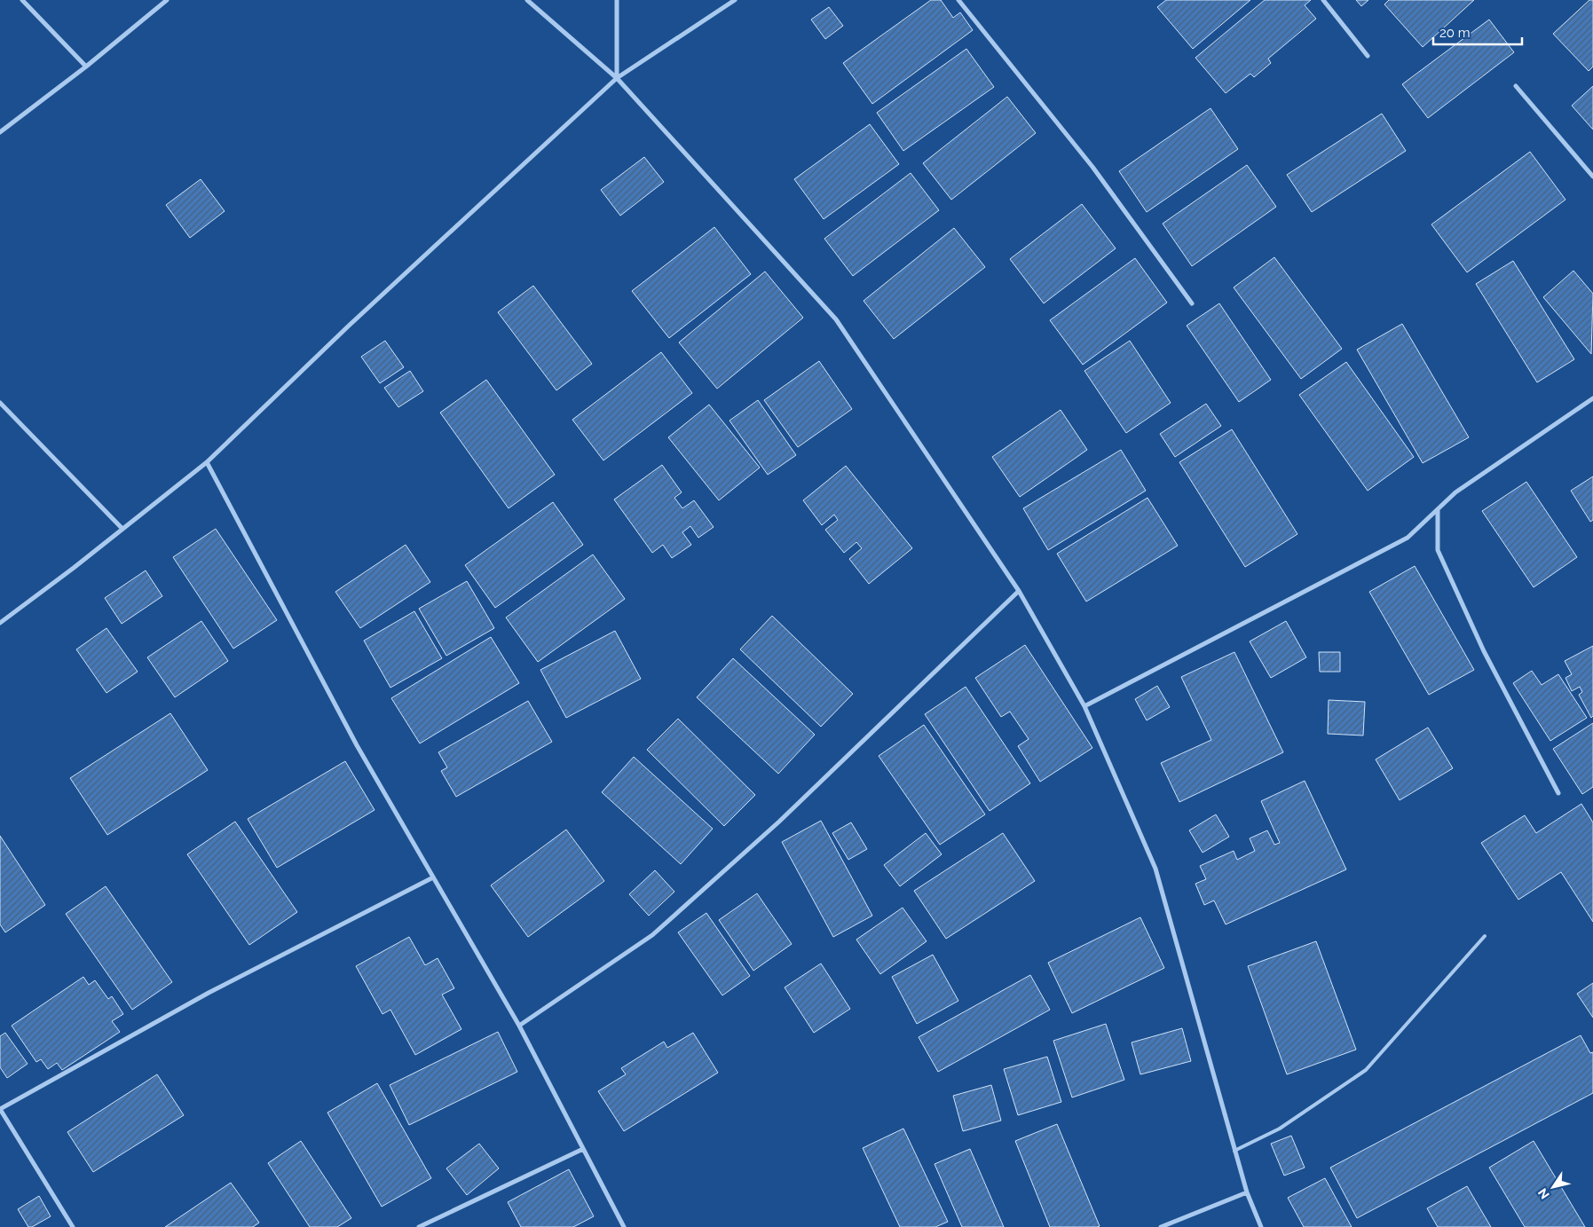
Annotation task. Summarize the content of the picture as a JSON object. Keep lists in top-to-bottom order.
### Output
{
  "scale_bar": "20 m",
  "north": "bottom left"
}
